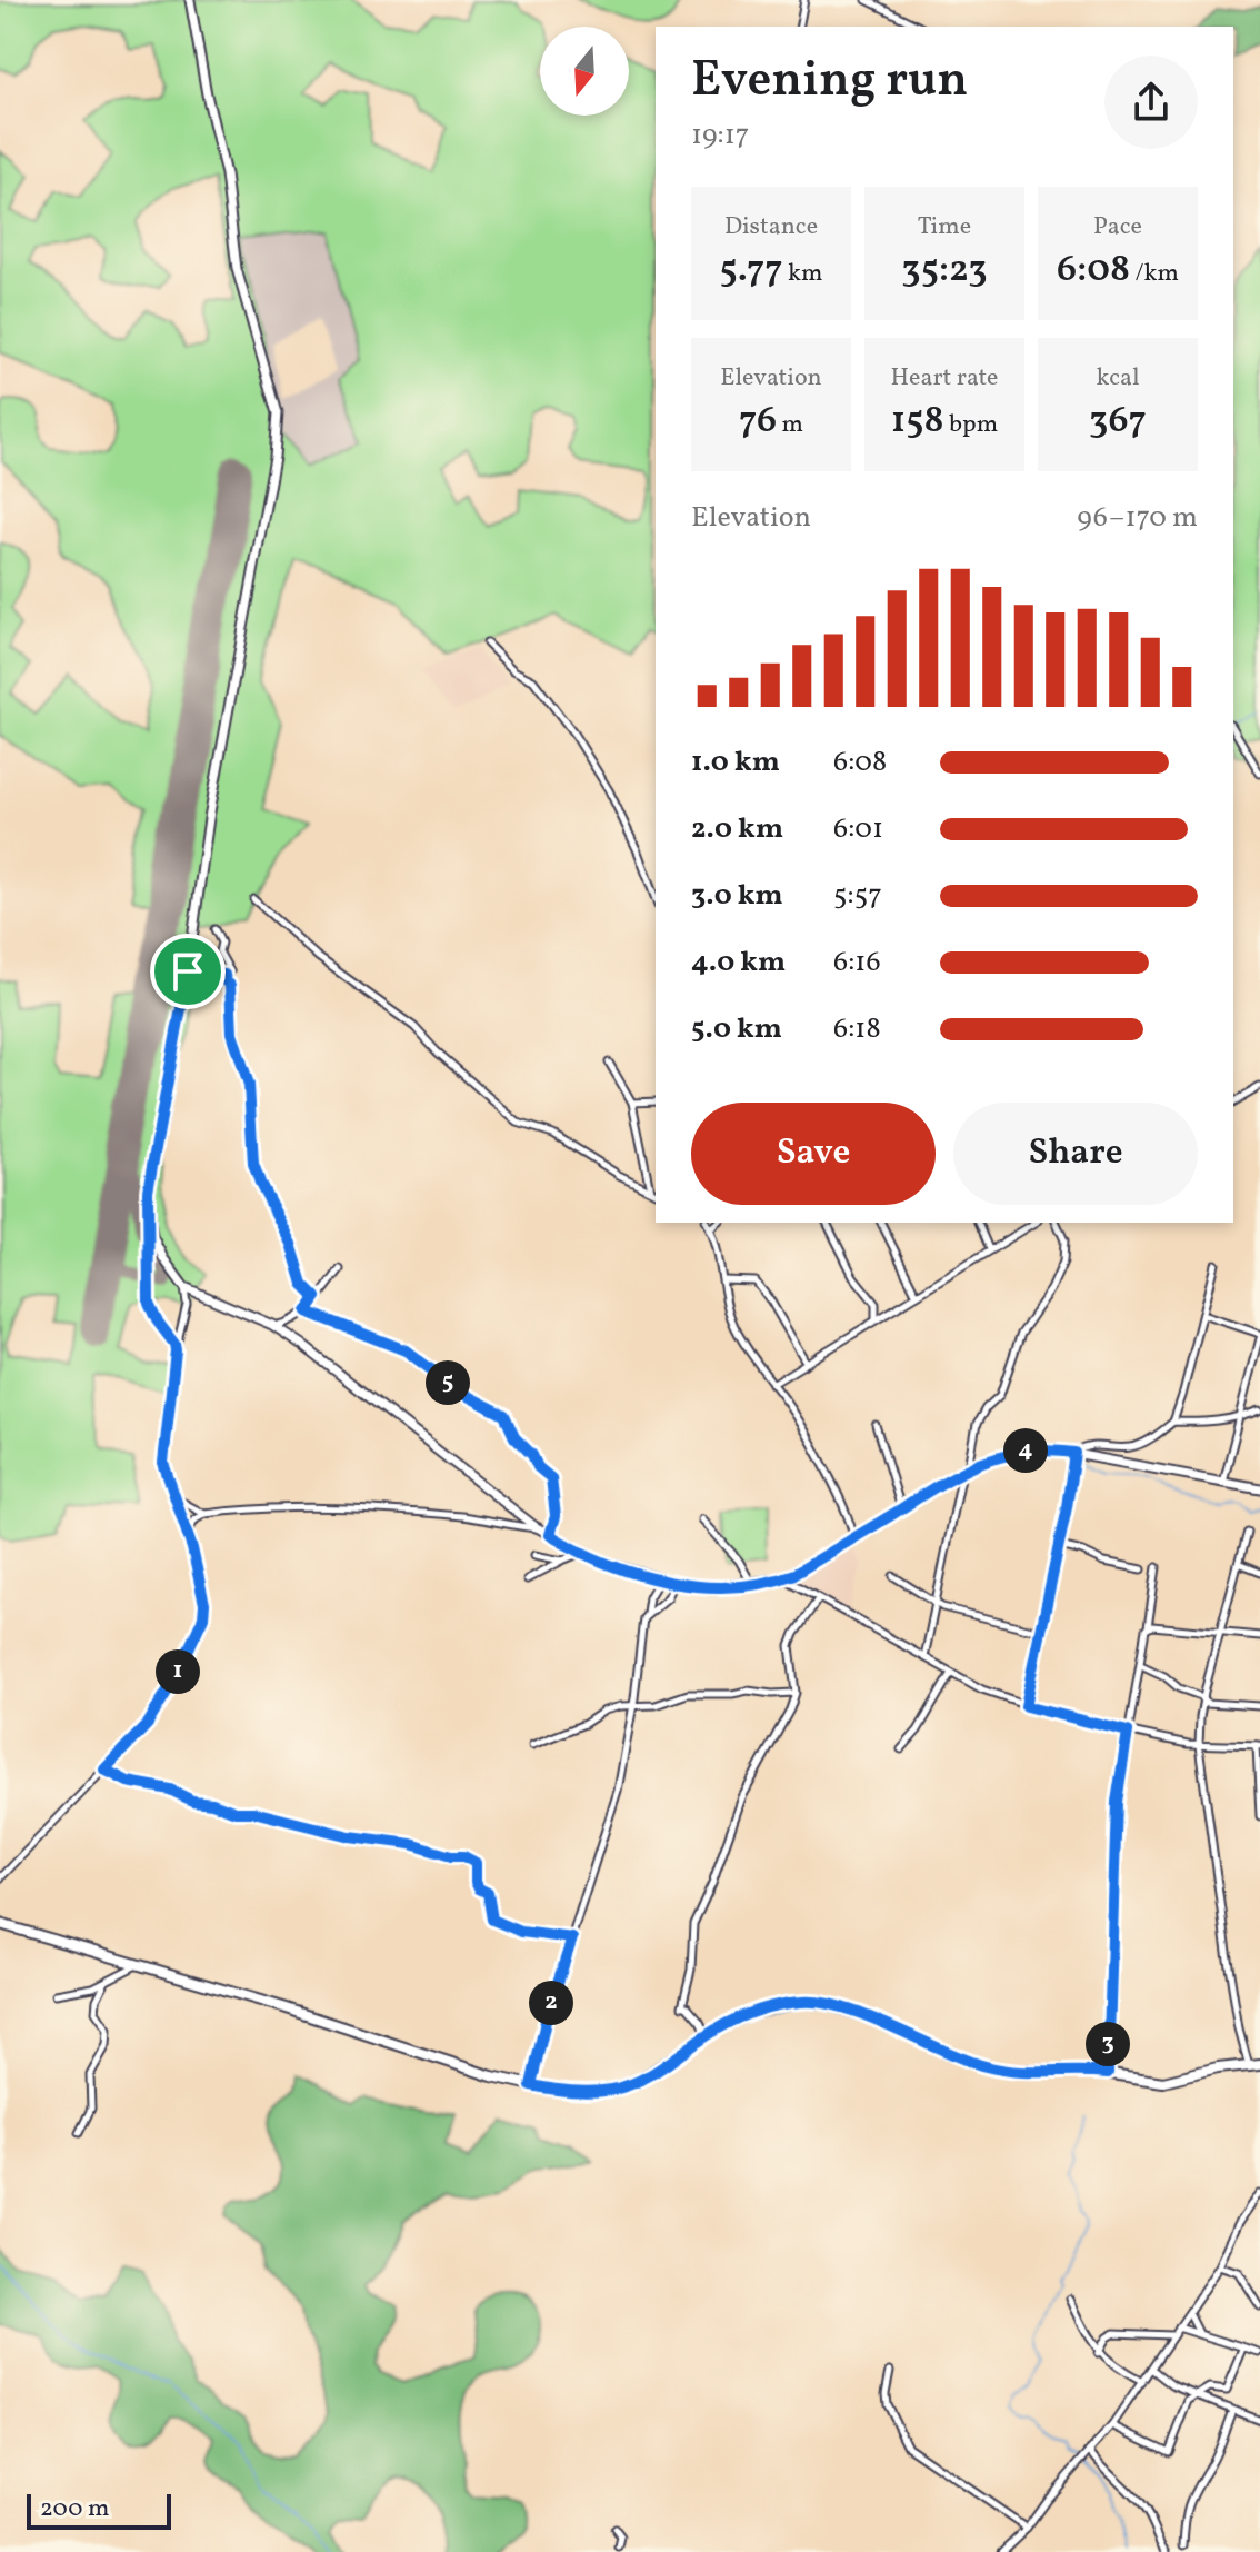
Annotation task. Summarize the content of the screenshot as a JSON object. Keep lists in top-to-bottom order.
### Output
{
  "scale_bar": "200 m",
  "north": "bottom",
  "page": {
    "heading": ["Evening run", "19:17"],
    "stats": [
      ["Distance", "5.77 km"],
      ["Time", "35:23"],
      ["Pace", "6:08 /km"],
      ["Elevation", "76 m"],
      ["Heart rate", "158 bpm"],
      ["kcal", "367"]
    ],
    "chart": ["Elevation", "96–170 m"],
    "list": [
      {
        "name": "1.0 km",
        "note": "6:08"
      },
      {
        "name": "2.0 km",
        "note": "6:01"
      },
      {
        "name": "3.0 km",
        "note": "5:57"
      },
      {
        "name": "4.0 km",
        "note": "6:16"
      },
      {
        "name": "5.0 km",
        "note": "6:18"
      }
    ],
    "buttons": ["Save", "Share"],
    "pins": [
      "5",
      "4",
      "1",
      "2",
      "3"
    ],
    "scale": "200 m"
  }
}
